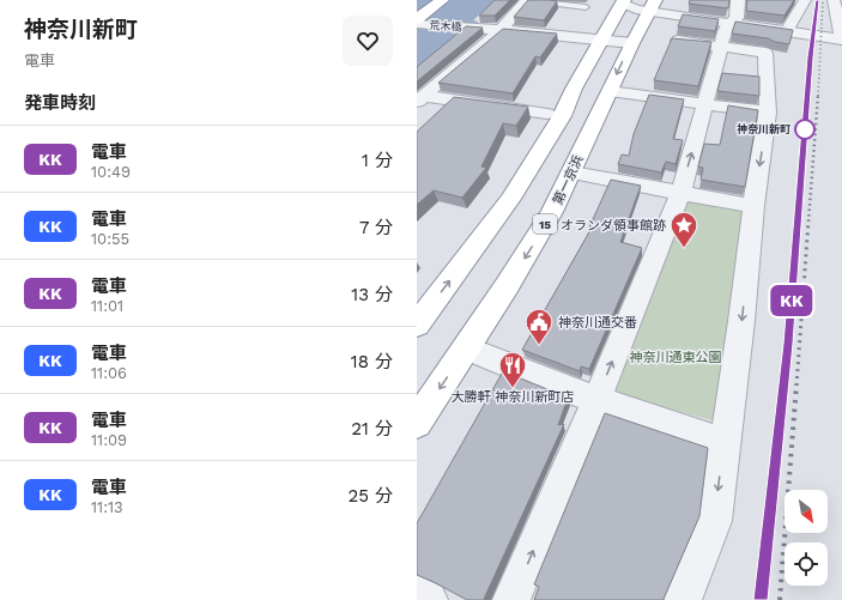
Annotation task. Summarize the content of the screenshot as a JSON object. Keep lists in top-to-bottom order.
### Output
{
  "streets": {
    "highway": ["第一京浜", "15"],
    "street": ["荒木橋"]
  },
  "crossings": [
    ["荒木橋", "第一京浜"]
  ],
  "parks": ["神奈川通東公園"],
  "places": {
    "other": ["神奈川新町"],
    "place": ["オランダ領事館跡"],
    "public building": ["神奈川通交番"],
    "restaurant": ["大勝軒 神奈川新町店"]
  },
  "north": "bottom right",
  "page": {
    "heading": [
      ["神奈川新町", "電車"],
      "発車時刻"
    ],
    "on_map": "KK",
    "list": [
      {
        "mark": "KK",
        "name": "電車",
        "note": "10:49",
        "value": "1 分"
      },
      {
        "mark": "KK",
        "name": "電車",
        "note": "10:55",
        "value": "7 分"
      },
      {
        "mark": "KK",
        "name": "電車",
        "note": "11:01",
        "value": "13 分"
      },
      {
        "mark": "KK",
        "name": "電車",
        "note": "11:06",
        "value": "18 分"
      },
      {
        "mark": "KK",
        "name": "電車",
        "note": "11:09",
        "value": "21 分"
      },
      {
        "mark": "KK",
        "name": "電車",
        "note": "11:13",
        "value": "25 分"
      }
    ]
  }
}
